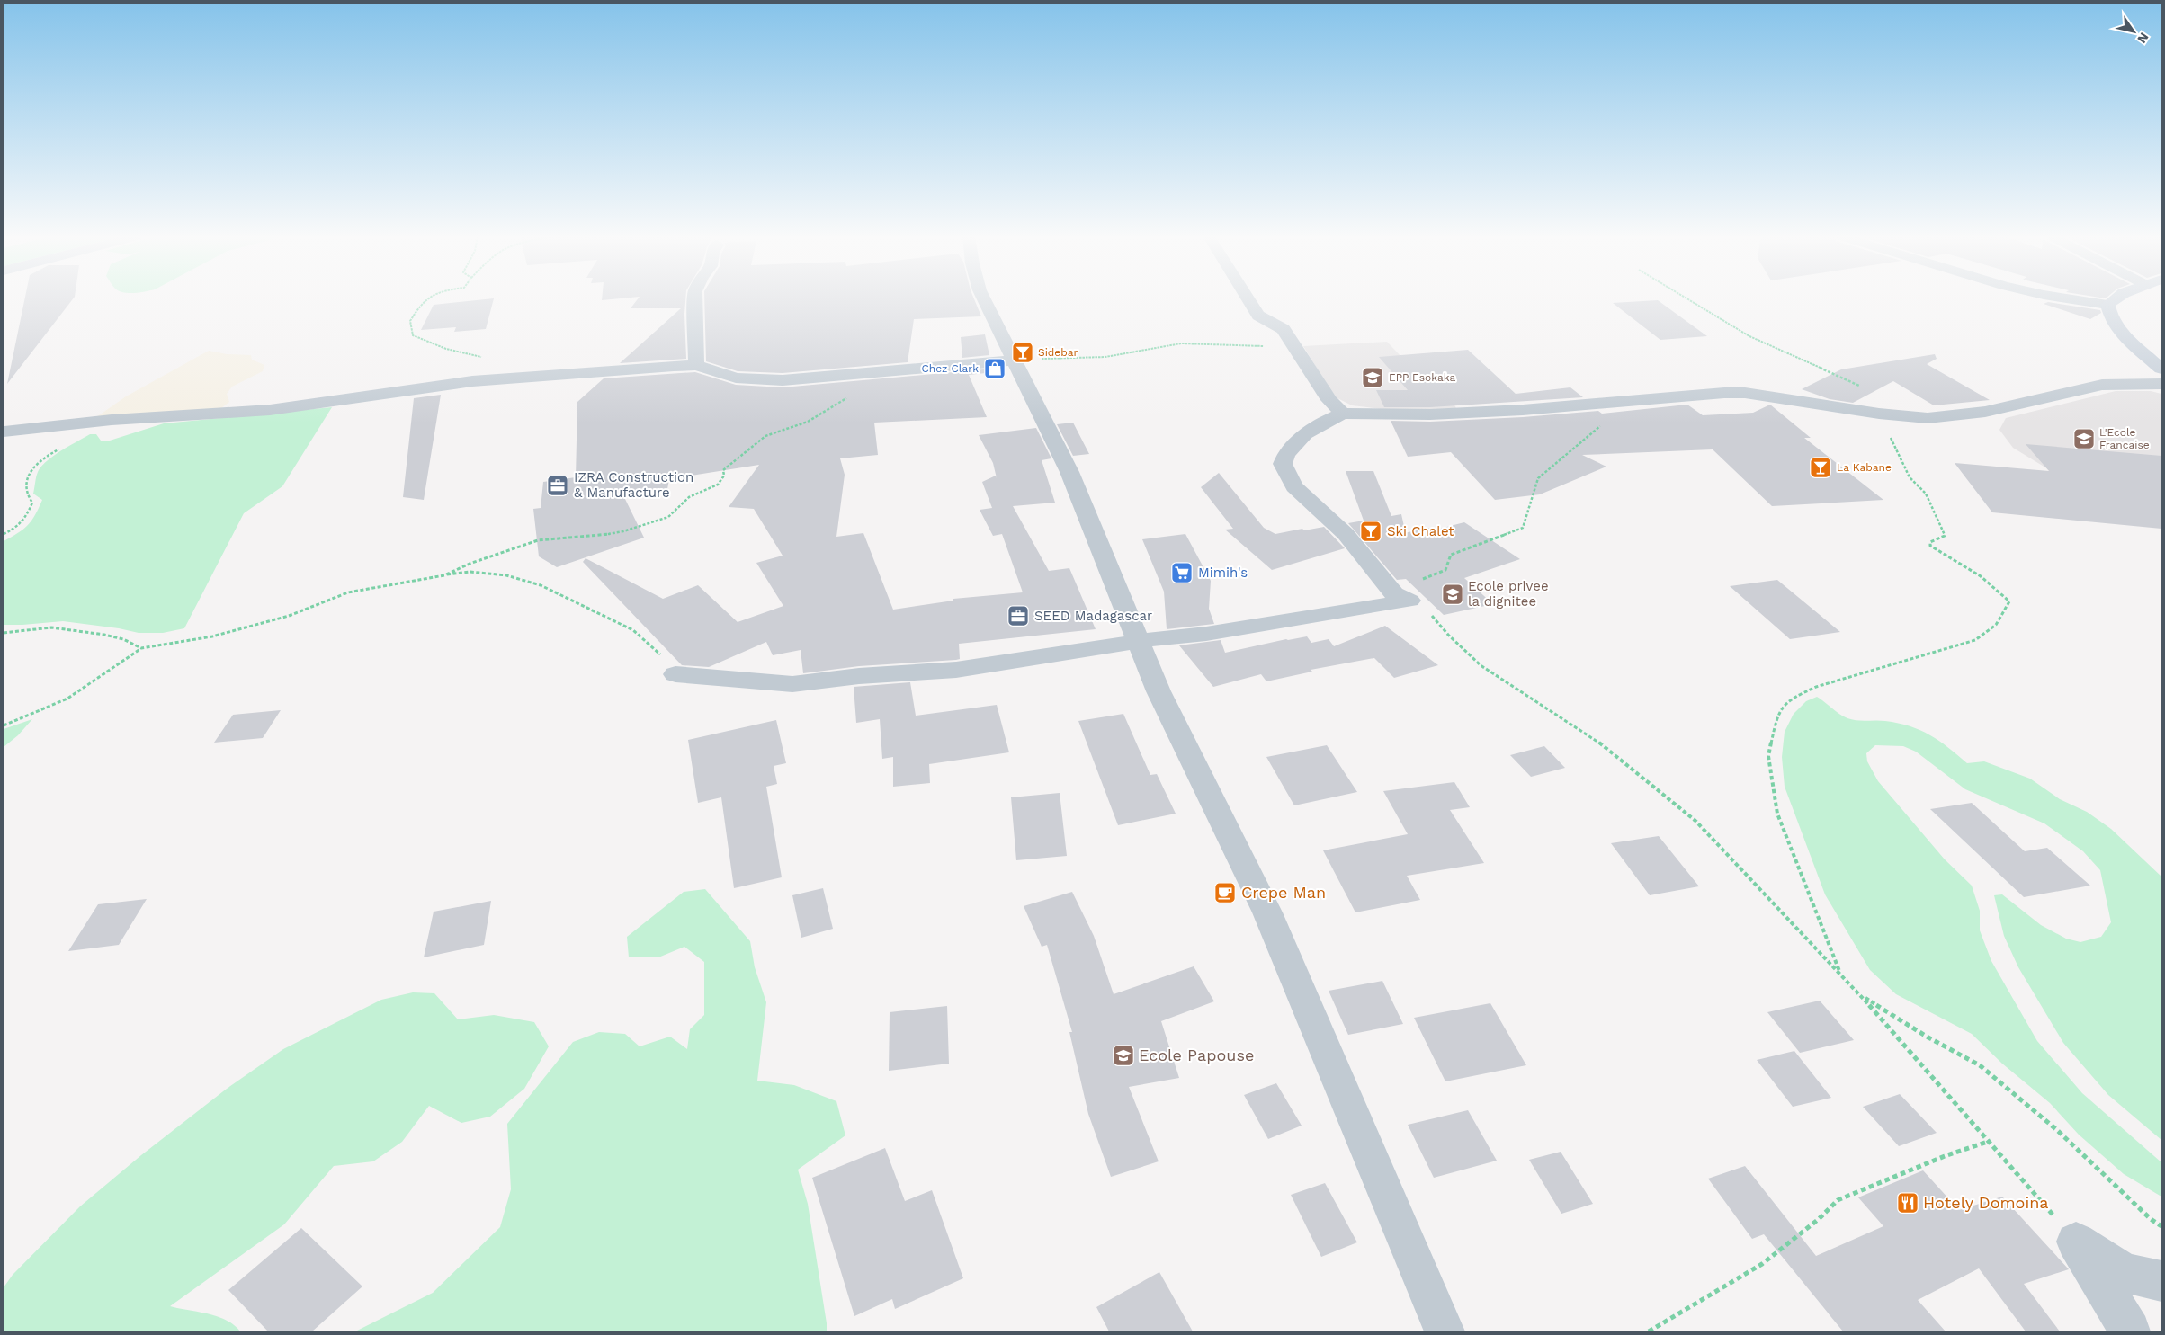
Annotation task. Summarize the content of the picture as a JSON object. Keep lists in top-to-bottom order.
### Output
{
  "places": {
    "bar": ["Sidebar", "La Kabane", "Ski Chalet"],
    "shop": ["Chez Clark"],
    "school or university": [
      "EPP Esokaka",
      "L'Ecole Francaise",
      "Ecole privee la dignitee",
      "Ecole Papouse"
    ],
    "office": ["IZRA Construction & Manufacture", "SEED Madagascar"],
    "supermarket": ["Mimih's"],
    "cafe": ["Crepe Man"],
    "restaurant": ["Hotely Domoina"]
  },
  "north": "bottom right"
}
